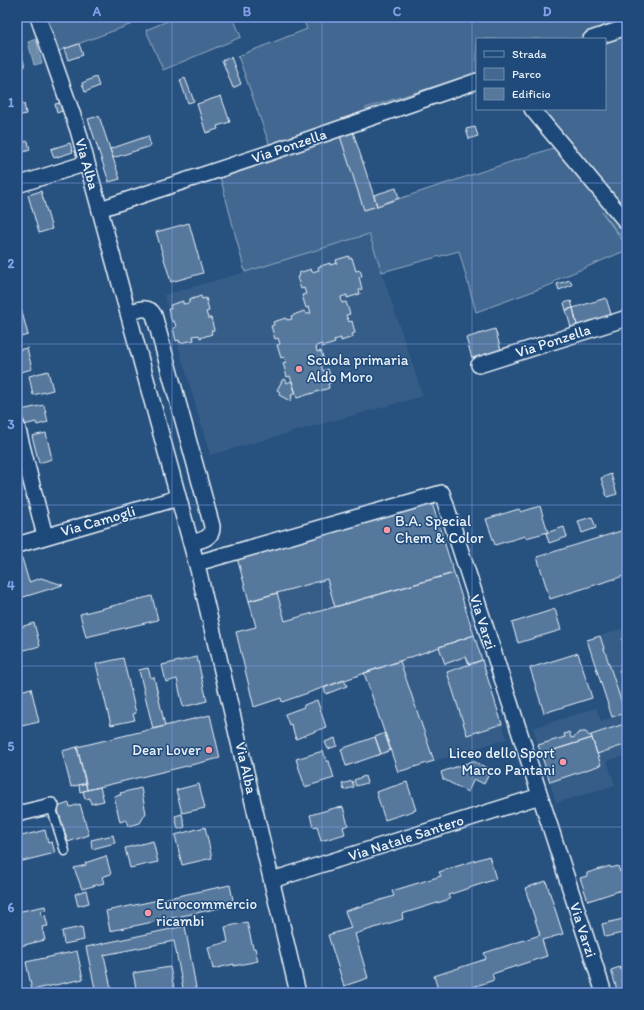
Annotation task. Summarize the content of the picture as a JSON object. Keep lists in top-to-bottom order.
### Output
{
  "streets": {
    "street": [
      "Via Ponzella",
      "Via Alba",
      "Via Camogli",
      "Via Varzi",
      "Via Natale Santero"
    ]
  },
  "crossings": [
    ["Via Ponzella", "Via Alba"],
    ["Via Alba", "Via Camogli"],
    ["Via Alba", "Via Varzi"],
    ["Via Alba", "Via Natale Santero"],
    ["Via Varzi", "Via Natale Santero"]
  ],
  "places": [
    "Scuola primaria Aldo Moro",
    "B.A. Special Chem & Color",
    "Dear Lover",
    "Liceo dello Sport Marco Pantani",
    "Eurocommercio ricambi"
  ],
  "legend": ["Strada", "Parco", "Edificio"],
  "grid": {
    "columns": [
      "A",
      "B",
      "C",
      "D"
    ],
    "rows": [
      "1",
      "2",
      "3",
      "4",
      "5",
      "6"
    ]
  }
}
